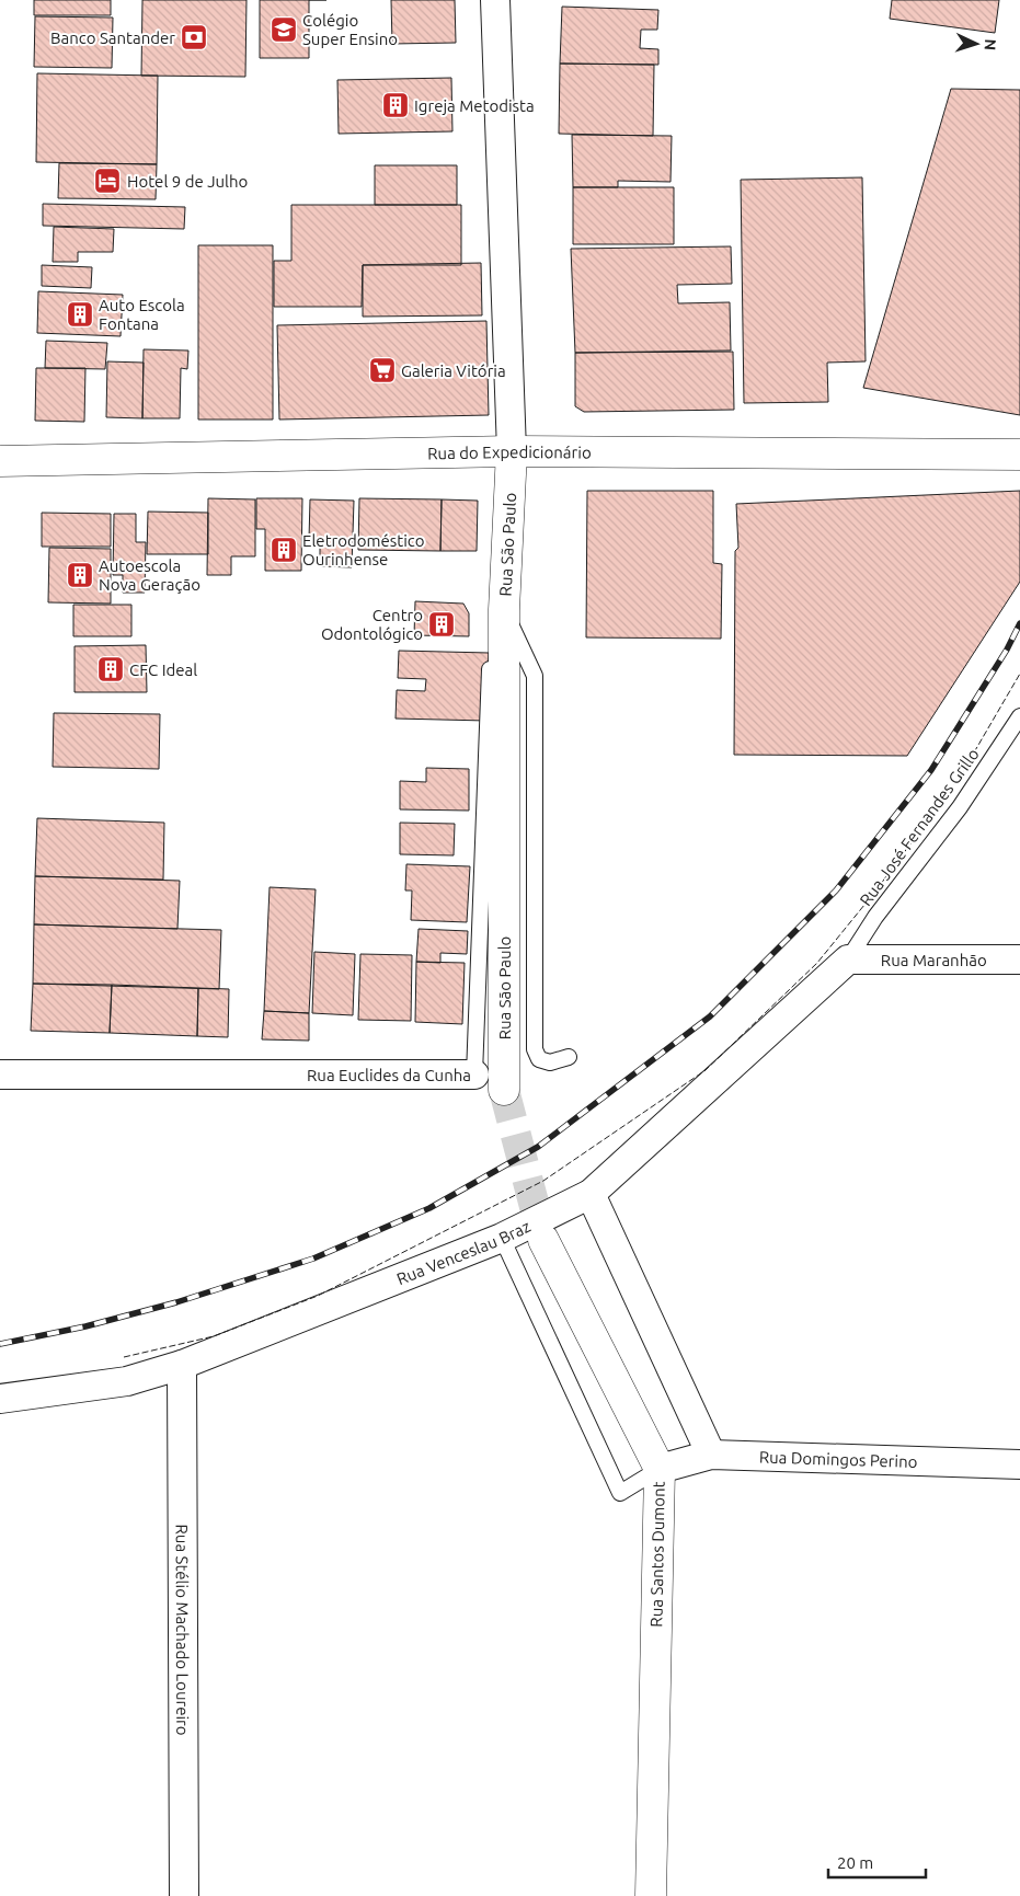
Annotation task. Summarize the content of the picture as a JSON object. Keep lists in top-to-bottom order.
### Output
{
  "streets": {
    "street": [
      "Rua do Expedicionário",
      "Rua São Paulo",
      "Rua Maranhão",
      "Rua Euclides da Cunha",
      "Rua Venceslau Braz",
      "Rua Domingos Perino",
      "Rua Santos Dumont",
      "Rua Stélio Machado Loureiro"
    ],
    "lane": ["Rua José Fernandes Grillo"]
  },
  "crossings": [
    ["Rua do Expedicionário", "Rua São Paulo"],
    ["Rua São Paulo", "Rua Euclides da Cunha"],
    ["Rua José Fernandes Grillo", "Rua Maranhão"],
    ["Rua José Fernandes Grillo", "Rua Venceslau Braz"],
    ["Rua Maranhão", "Rua Venceslau Braz"],
    ["Rua Venceslau Braz", "Rua Stélio Machado Loureiro"],
    ["Rua Domingos Perino", "Rua Santos Dumont"]
  ],
  "places": {
    "school or university": ["Colégio Super Ensino"],
    "bank": ["Banco Santander"],
    "building": [
      "Igreja Metodista",
      "Auto Escola Fontana",
      "Eletrodoméstico Ourinhense",
      "Autoescola Nova Geração",
      "Centro Odontológico",
      "CFC Ideal"
    ],
    "hotel": ["Hotel 9 de Julho"],
    "supermarket": ["Galeria Vitória"]
  },
  "scale_bar": "20 m",
  "north": "right"
}
